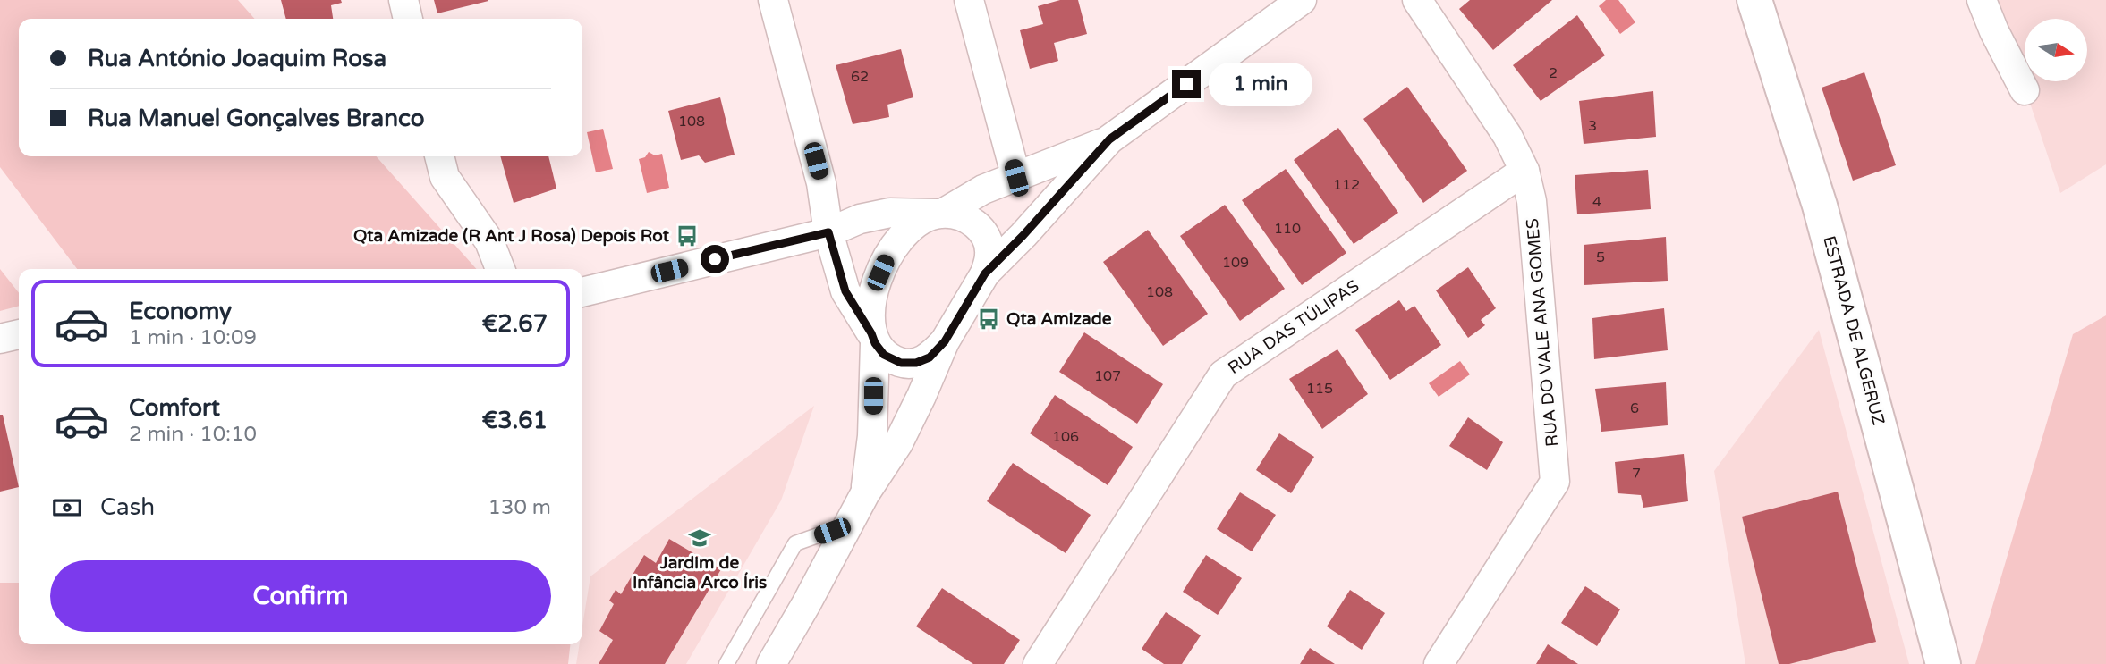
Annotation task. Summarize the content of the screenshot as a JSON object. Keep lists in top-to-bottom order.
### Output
{
  "streets": {
    "main road": ["ESTRADA DE ALGERUZ"],
    "street": ["RUA DAS TÚLIPAS", "RUA DO VALE ANA GOMES"]
  },
  "crossings": [
    ["RUA DAS TÚLIPAS", "RUA DO VALE ANA GOMES"]
  ],
  "places": {
    "bus stop": ["Qta Amizade (R Ant J Rosa) Depois Rot", "Qta Amizade"],
    "school or university": ["Jardim de Infância Arco Íris"]
  },
  "house_numbers": [
    "2",
    "62",
    "108",
    "3",
    "112",
    "4",
    "110",
    "5",
    "109",
    "108",
    "107",
    "115",
    "6",
    "106",
    "7"
  ],
  "north": "right",
  "page": {
    "banner": ["Rua António Joaquim Rosa", "Rua Manuel Gonçalves Branco"],
    "bubble": "1 min",
    "list": [
      {
        "name": "Economy",
        "note": "1 min · 10:09",
        "value": "€2.67"
      },
      {
        "name": "Comfort",
        "note": "2 min · 10:10",
        "value": "€3.61"
      }
    ],
    "pay": ["Cash", "130 m"],
    "buttons": "Confirm"
  }
}
